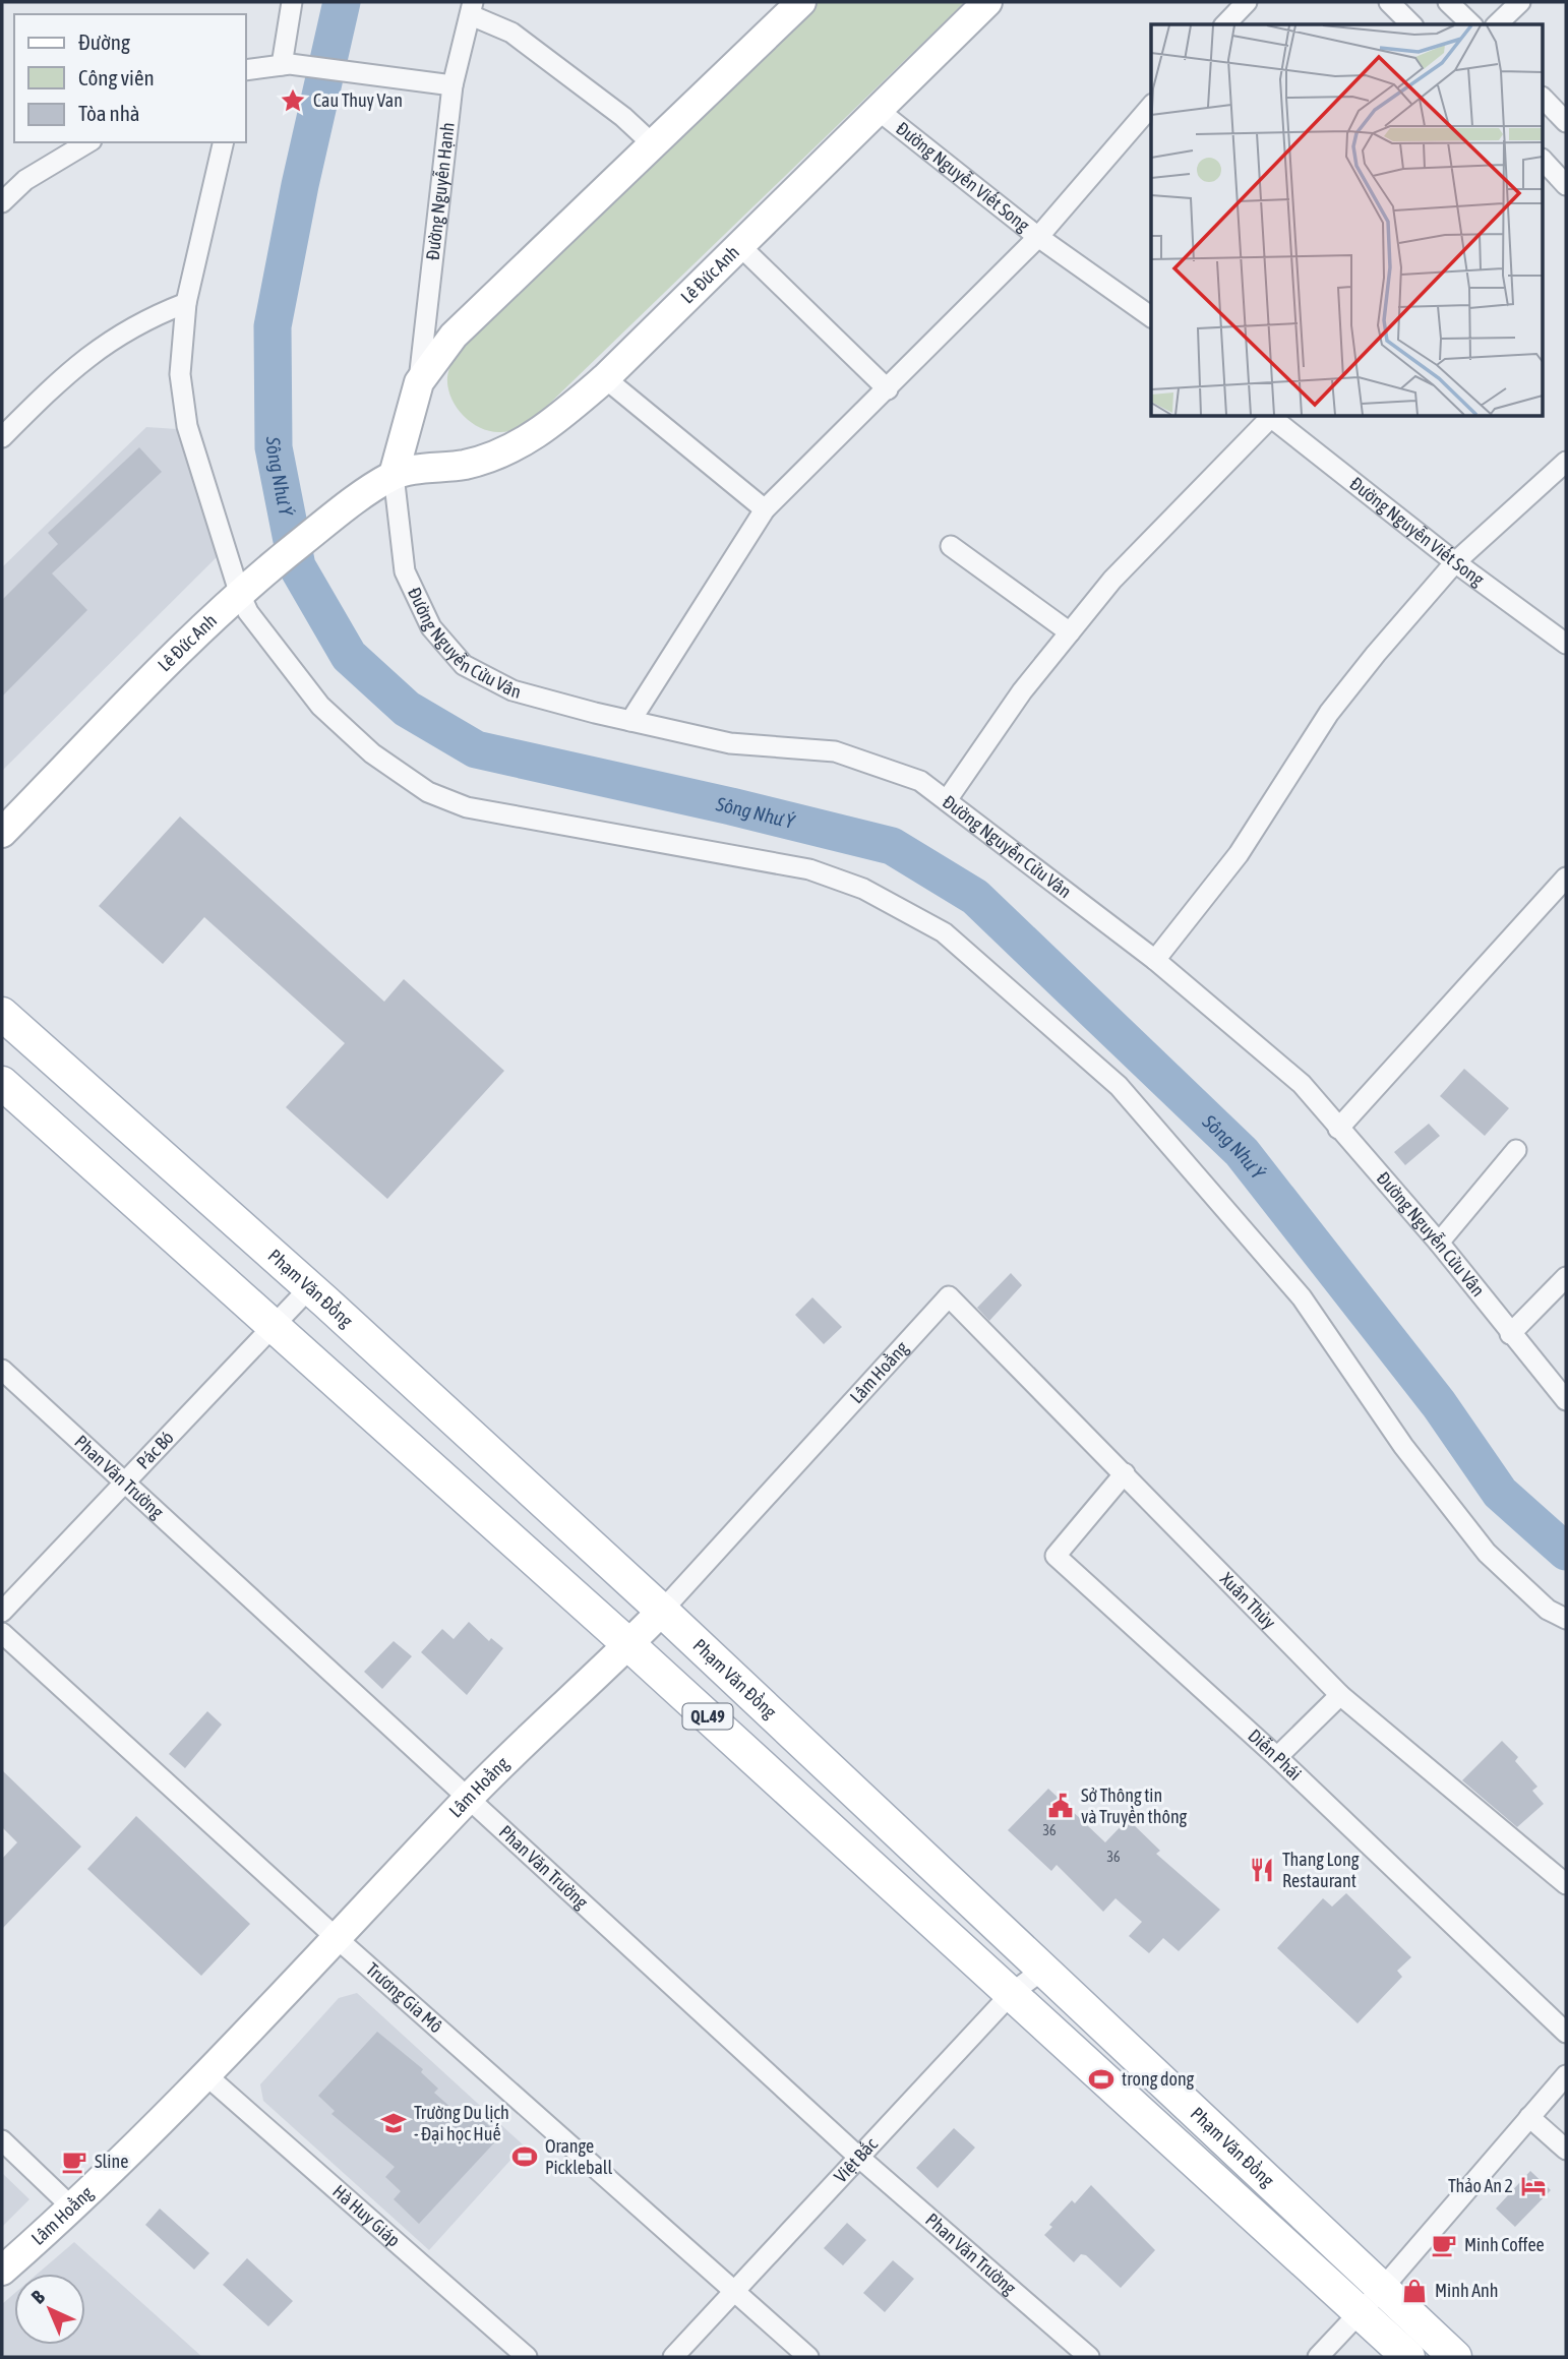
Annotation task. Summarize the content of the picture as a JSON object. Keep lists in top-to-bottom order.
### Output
{
  "streets": {
    "main road": ["Phạm Văn Đồng", "QL.49"],
    "street": [
      "Đường Nguyễn Viết Song",
      "Đường Nguyễn Hạnh",
      "Lê Đức Anh",
      "Đường Nguyễn Cửu Vân",
      "Lâm Hoằng",
      "Pác Bó",
      "Phan Văn Trường",
      "Xuân Thủy",
      "Diễn Phái",
      "Trương Gia Mô",
      "Việt Bắc",
      "Hà Huy Giáp"
    ]
  },
  "crossings": [
    ["Đường Nguyễn Viết Song", "Lê Đức Anh"],
    ["Lê Đức Anh", "Đường Nguyễn Cửu Vân"],
    ["Phạm Văn Đồng", "Lâm Hoằng"],
    ["Phạm Văn Đồng", "Pác Bó"],
    ["Phạm Văn Đồng", "Việt Bắc"],
    ["Lâm Hoằng", "Phan Văn Trường"],
    ["Lâm Hoằng", "Xuân Thủy"],
    ["Lâm Hoằng", "Trương Gia Mô"],
    ["Lâm Hoằng", "Hà Huy Giáp"],
    ["Pác Bó", "Phan Văn Trường"],
    ["Phan Văn Trường", "Việt Bắc"],
    ["Xuân Thủy", "Diễn Phái"],
    ["Trương Gia Mô", "Việt Bắc"]
  ],
  "water": ["Sông Như Ý"],
  "places": {
    "place": ["Cau Thuy Van"],
    "public building": ["Sở Thông tin và Truyền thông"],
    "restaurant": ["Thang Long Restaurant"],
    "sports": ["trong dong", "Orange Pickleball"],
    "school or university": ["Trường Du lịch - Đại học Huế"],
    "cafe": ["Sline", "Minh Coffee"],
    "hotel": ["Thảo An 2"],
    "shop": ["Minh Anh"]
  },
  "house_numbers": ["36", "36"],
  "legend": ["Đường", "Công viên", "Tòa nhà"],
  "north": "top left"
}
